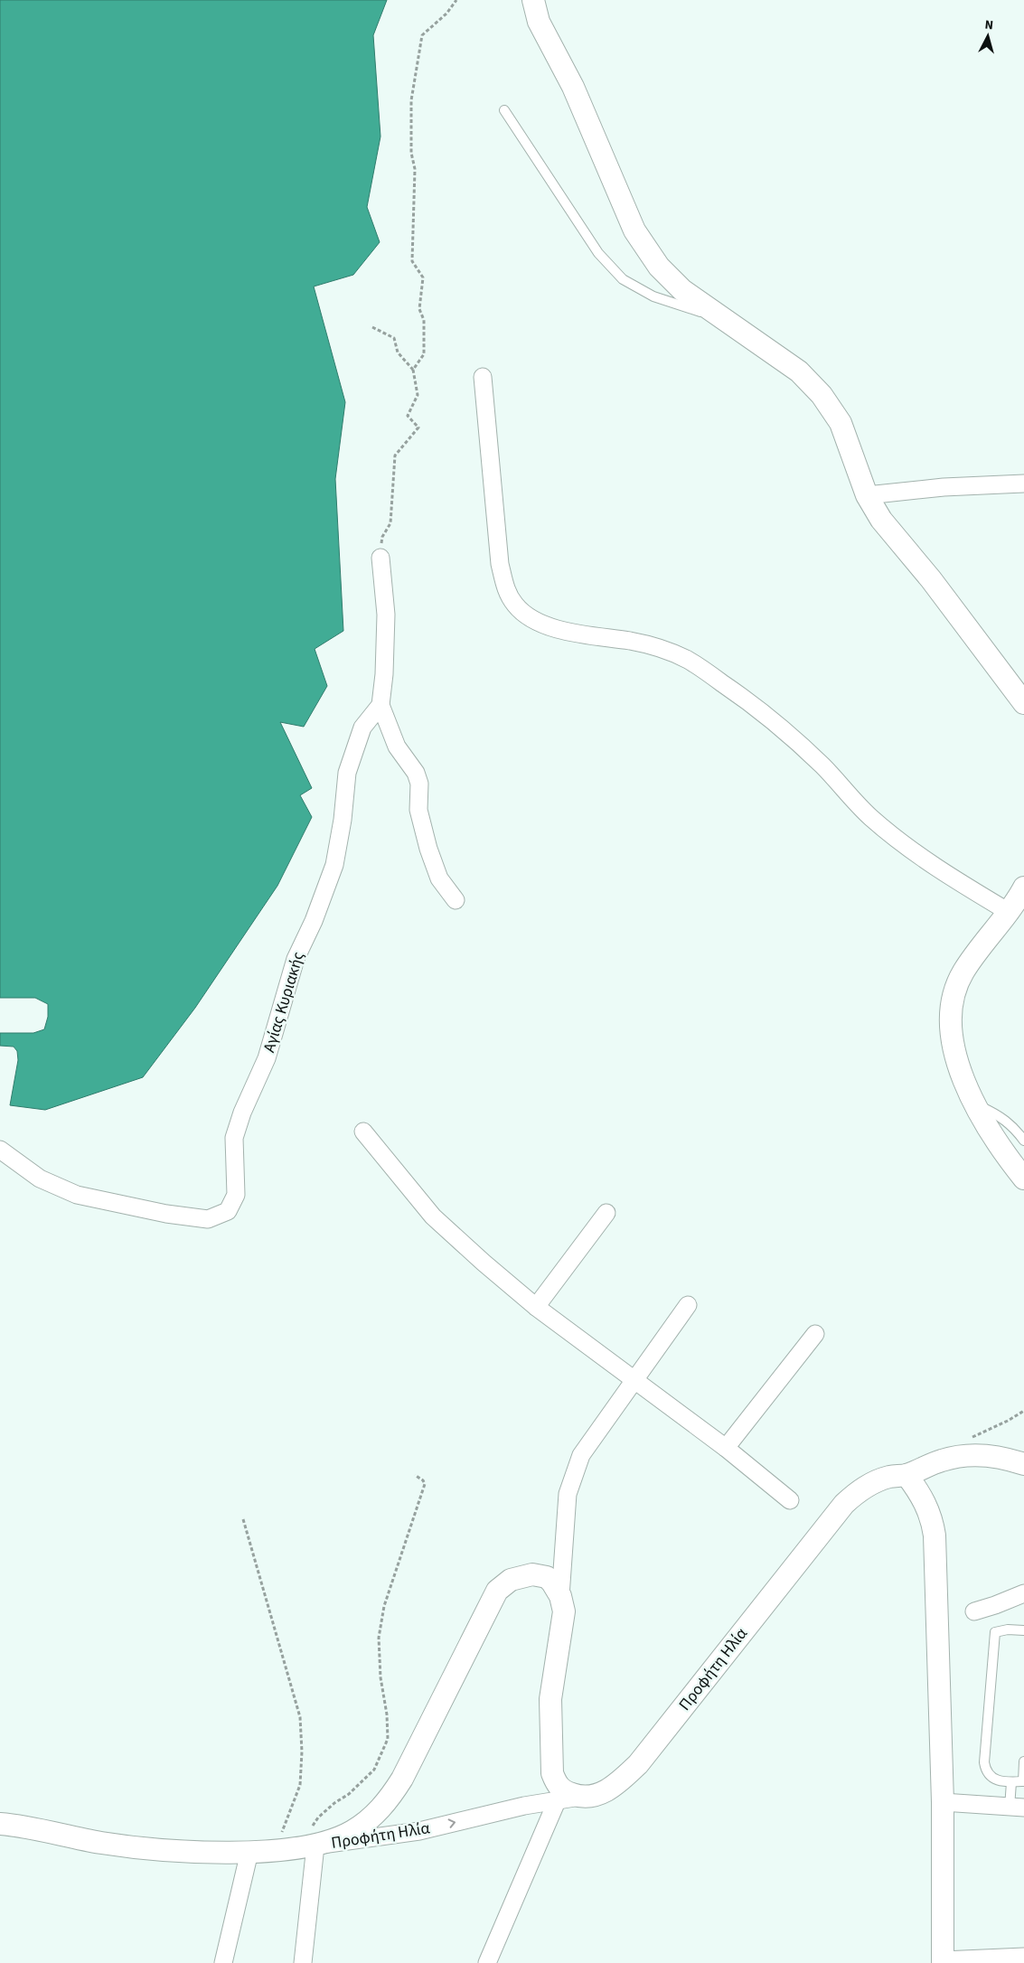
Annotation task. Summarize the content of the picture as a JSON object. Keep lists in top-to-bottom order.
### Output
{
  "streets": {
    "street": ["Αγίας Κυριακής", "Προφήτη Ηλία"]
  },
  "north": "top"
}
